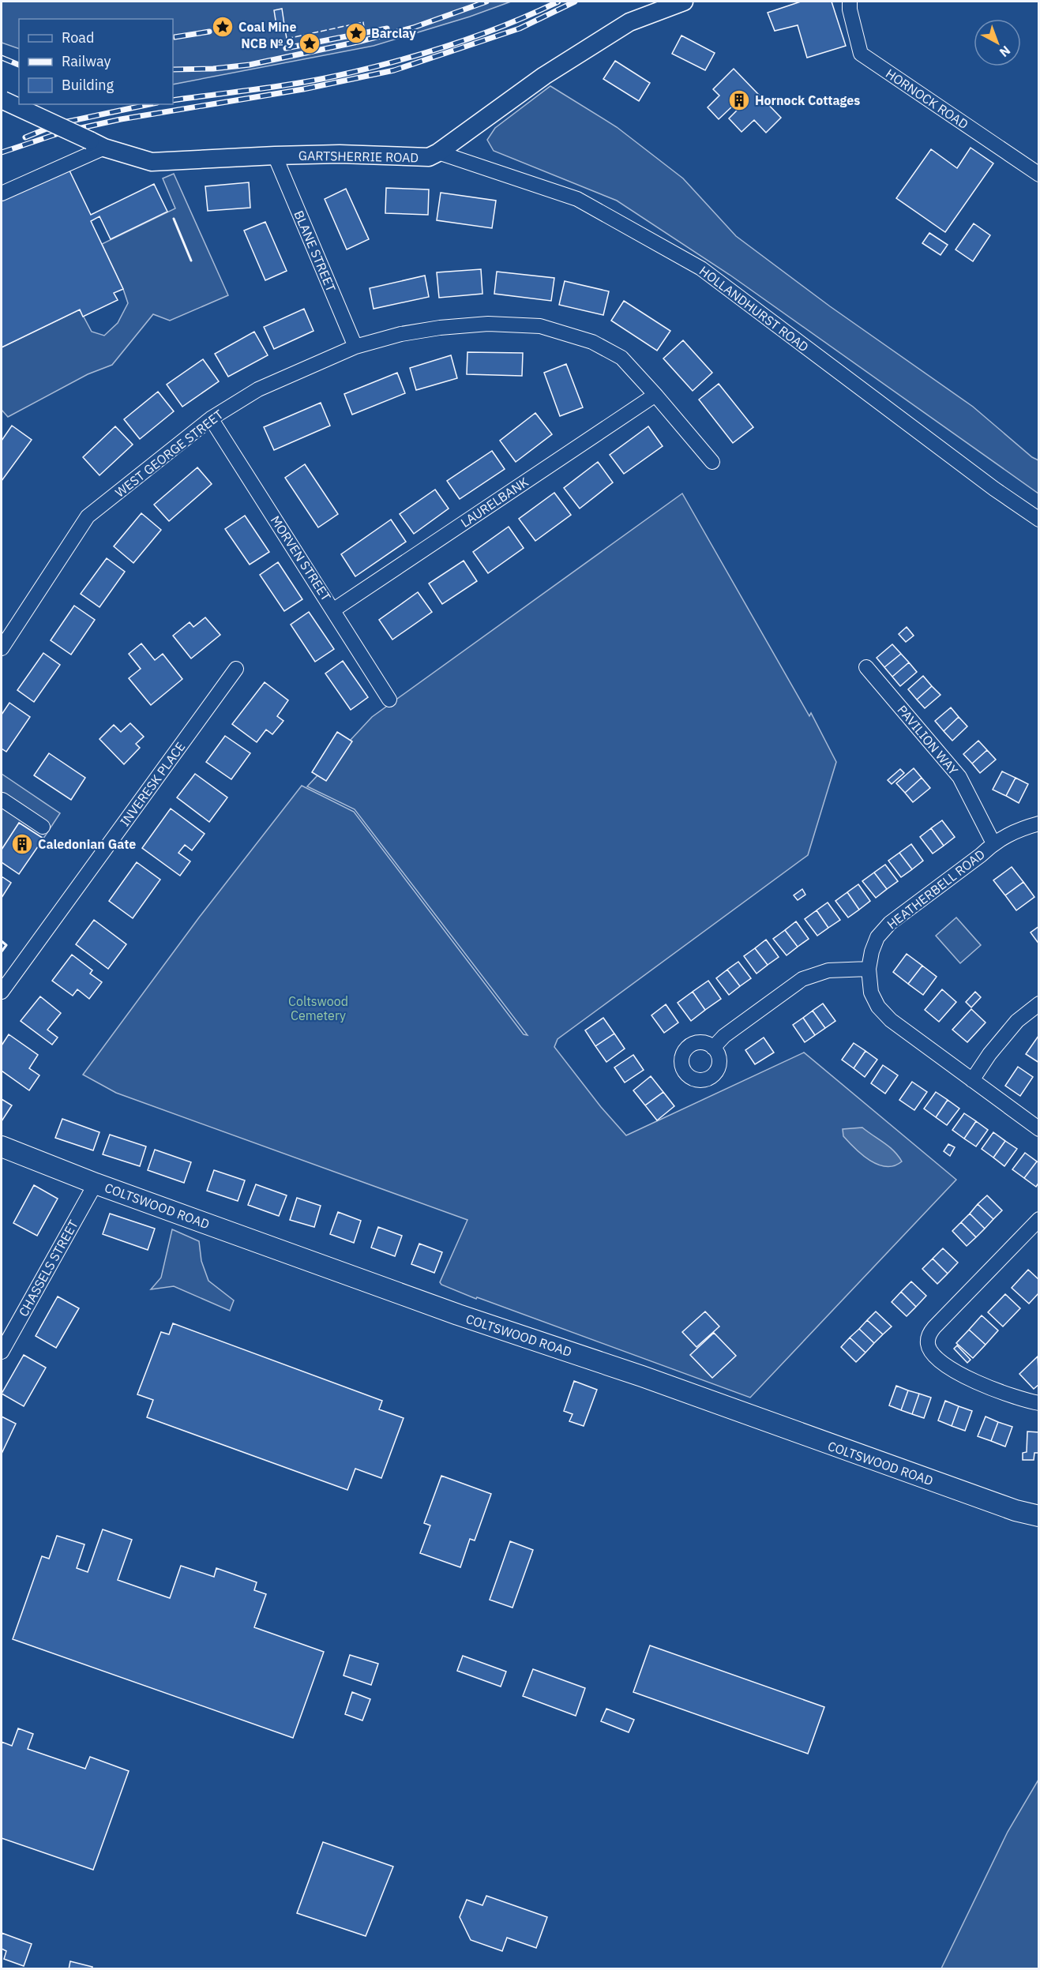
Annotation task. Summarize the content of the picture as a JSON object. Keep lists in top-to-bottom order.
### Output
{
  "streets": {
    "main road": ["COLTSWOOD ROAD"],
    "street": [
      "HORNOCK ROAD",
      "GARTSHERRIE ROAD",
      "BLANE STREET",
      "HOLLANDHURST ROAD",
      "WEST GEORGE STREET",
      "LAURELBANK",
      "MORVEN STREET",
      "PAVILION WAY",
      "INVERESK PLACE",
      "HEATHERBELL ROAD",
      "CHASSELS STREET"
    ]
  },
  "crossings": [
    ["GARTSHERRIE ROAD", "BLANE STREET"],
    ["GARTSHERRIE ROAD", "HOLLANDHURST ROAD"],
    ["BLANE STREET", "WEST GEORGE STREET"],
    ["WEST GEORGE STREET", "LAURELBANK"],
    ["WEST GEORGE STREET", "MORVEN STREET"],
    ["LAURELBANK", "MORVEN STREET"],
    ["PAVILION WAY", "HEATHERBELL ROAD"],
    ["COLTSWOOD ROAD", "CHASSELS STREET"]
  ],
  "parks": ["Coltswood Cemetery"],
  "places": {
    "place": ["Coal Mine", "Barclay", "NCB № 9"],
    "building": ["Hornock Cottages", "Caledonian Gate"]
  },
  "legend": ["Road", "Railway", "Building"],
  "north": "bottom right"
}
